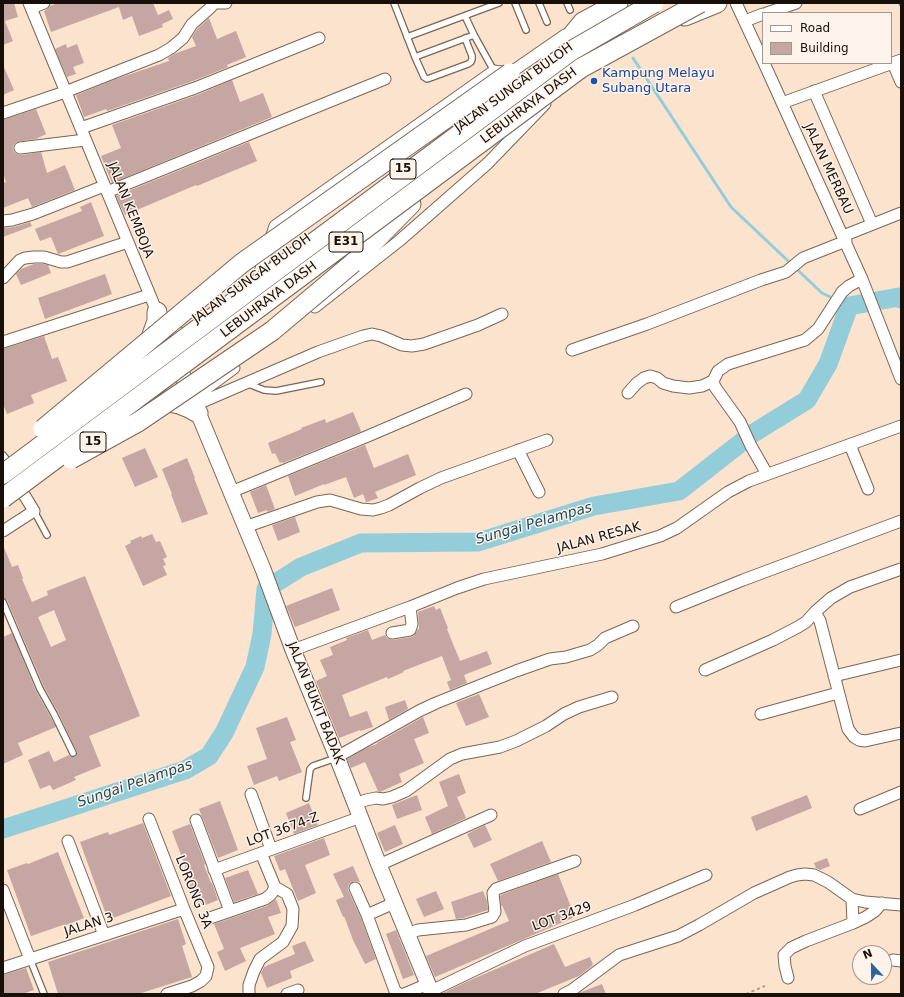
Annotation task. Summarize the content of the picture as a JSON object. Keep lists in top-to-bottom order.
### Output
{
  "streets": {
    "highway": [
      "JALAN SUNGAI BULOH",
      "LEBUHRAYA DASH",
      "15",
      "E31"
    ],
    "main road": ["JALAN BUKIT BADAK"],
    "street": [
      "JALAN MERBAU",
      "JALAN KEMBOJA",
      "JALAN RESAK",
      "LOT 3674-Z",
      "LORONG 3A",
      "LOT 3429",
      "JALAN 3"
    ]
  },
  "crossings": [
    ["JALAN SUNGAI BULOH", "LEBUHRAYA DASH"],
    ["JALAN SUNGAI BULOH", "15"],
    ["JALAN SUNGAI BULOH", "JALAN KEMBOJA"],
    ["JALAN SUNGAI BULOH", "JALAN BUKIT BADAK"],
    ["JALAN KEMBOJA", "JALAN BUKIT BADAK"],
    ["JALAN RESAK", "JALAN BUKIT BADAK"],
    ["JALAN BUKIT BADAK", "LOT 3674-Z"],
    ["JALAN BUKIT BADAK", "LOT 3429"],
    ["LORONG 3A", "JALAN 3"]
  ],
  "water": ["Sungai Pelampas"],
  "places": ["Kampung Melayu Subang Utara"],
  "legend": ["Road", "Building"],
  "north": "top"
}
